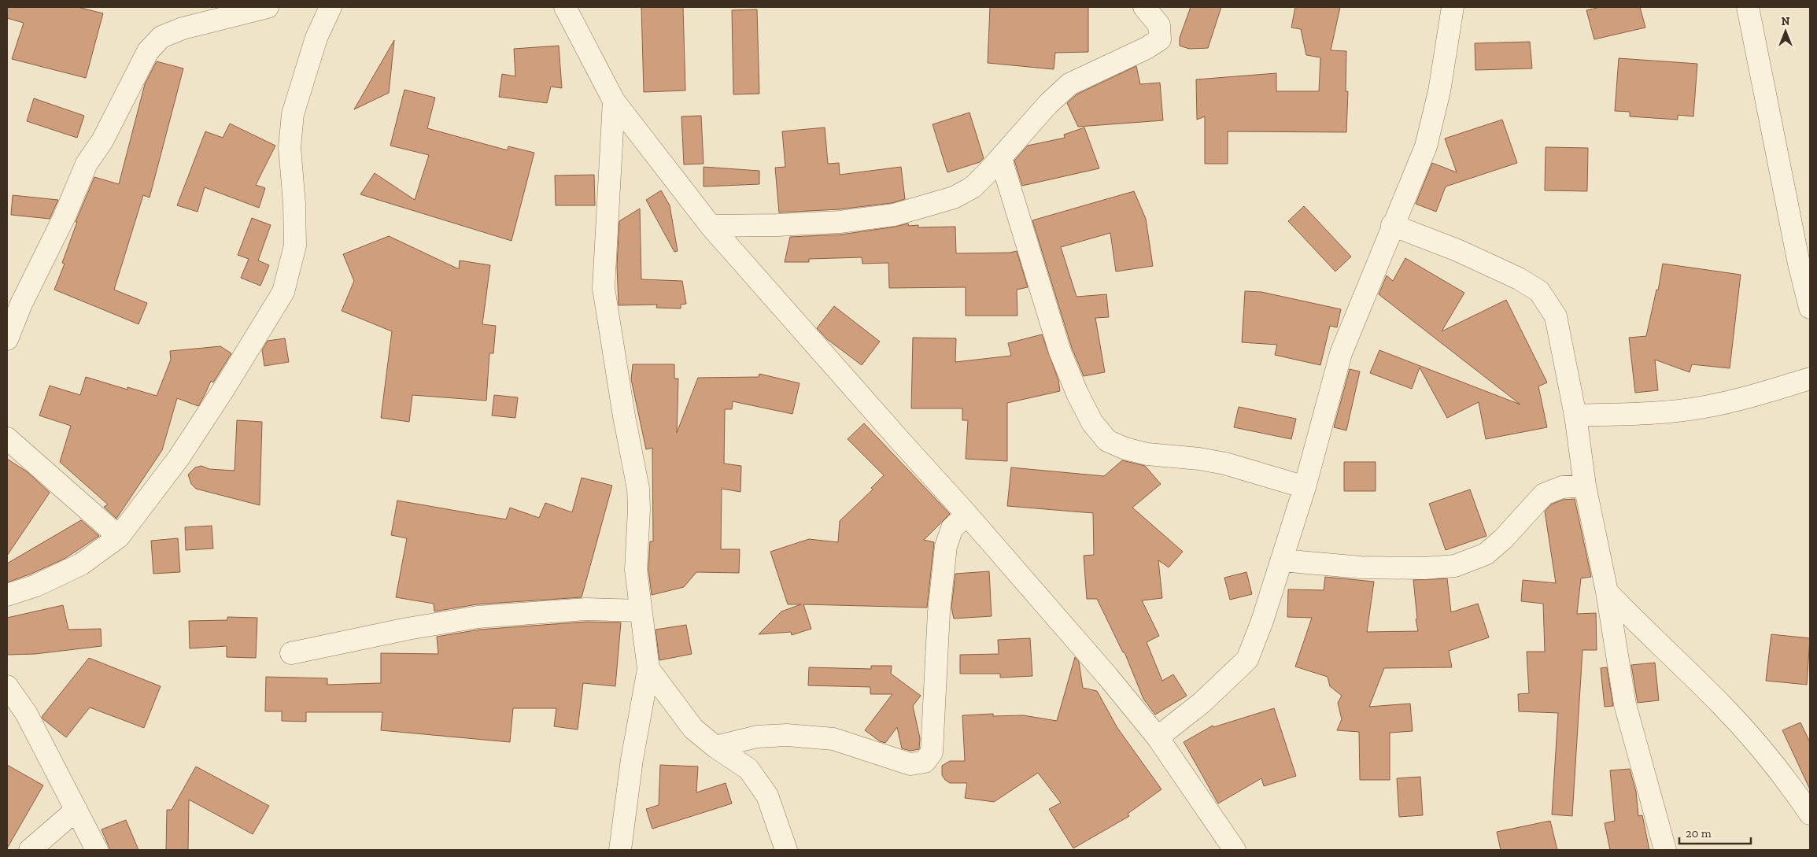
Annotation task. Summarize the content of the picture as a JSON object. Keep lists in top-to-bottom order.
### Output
{
  "scale_bar": "20 m",
  "north": "top"
}
